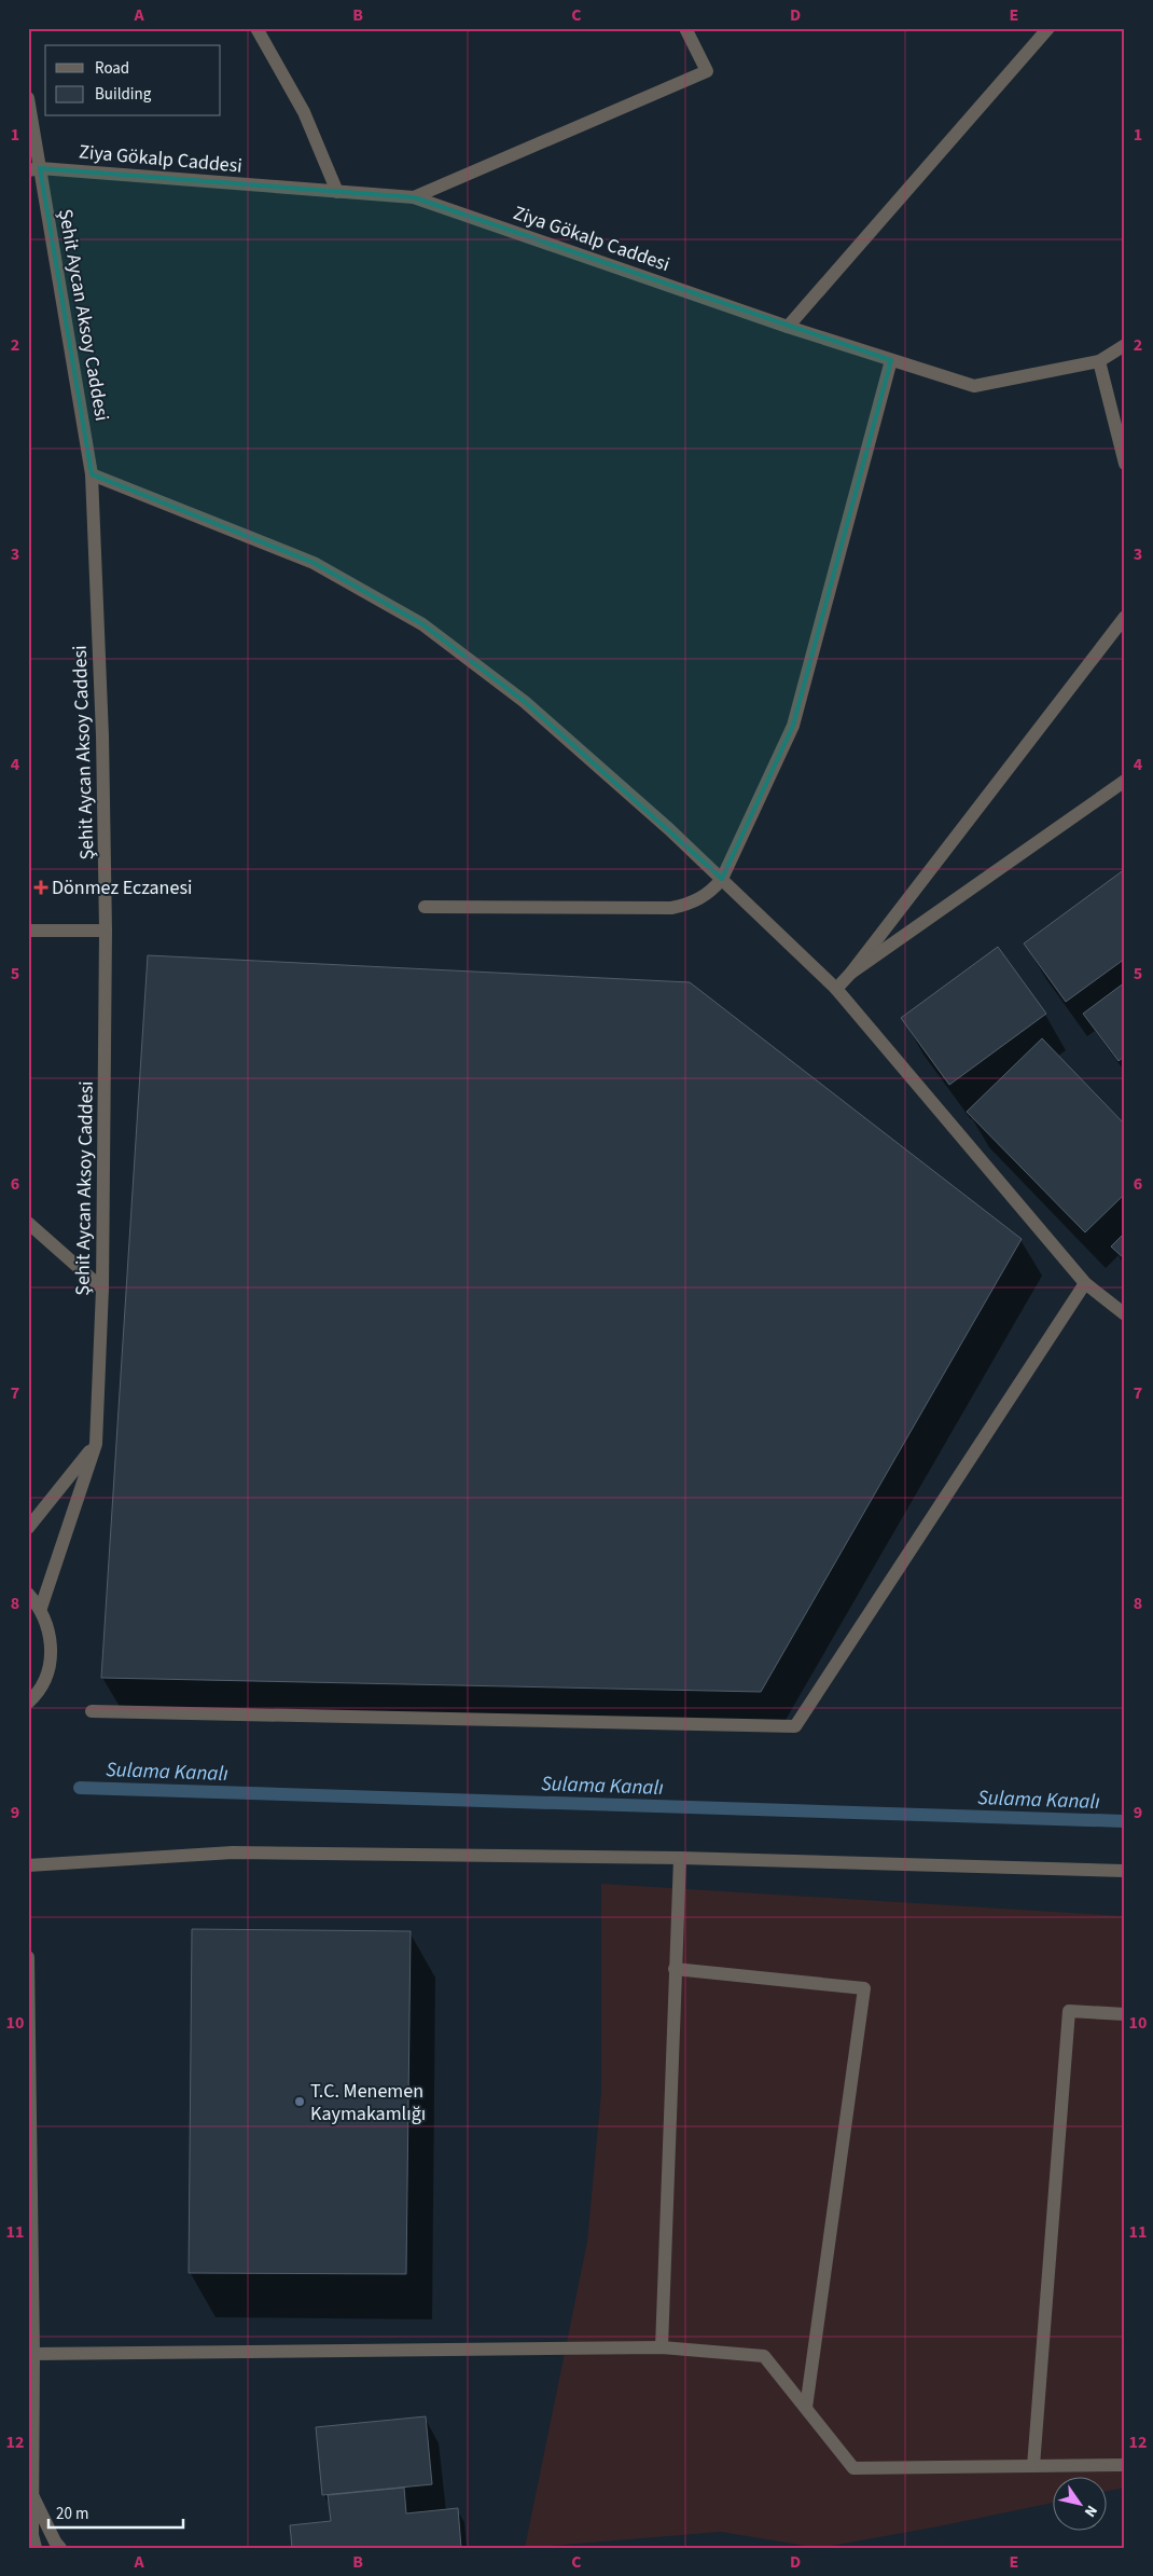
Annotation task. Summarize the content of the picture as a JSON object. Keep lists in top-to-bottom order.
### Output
{
  "streets": {
    "street": ["Ziya Gökalp Caddesi", "Şehit Aycan Aksoy Caddesi"]
  },
  "crossings": [
    ["Ziya Gökalp Caddesi", "Şehit Aycan Aksoy Caddesi"]
  ],
  "water": ["Sulama Kanalı"],
  "places": {
    "health": ["Dönmez Eczanesi"],
    "other": ["T.C. Menemen Kaymakamlığı"]
  },
  "legend": ["Road", "Building"],
  "scale_bar": "20 m",
  "north": "bottom right",
  "grid": {
    "columns": [
      "A",
      "B",
      "C",
      "D",
      "E"
    ],
    "rows": [
      "1",
      "2",
      "3",
      "4",
      "5",
      "6",
      "7",
      "8",
      "9",
      "10",
      "11",
      "12"
    ]
  }
}
